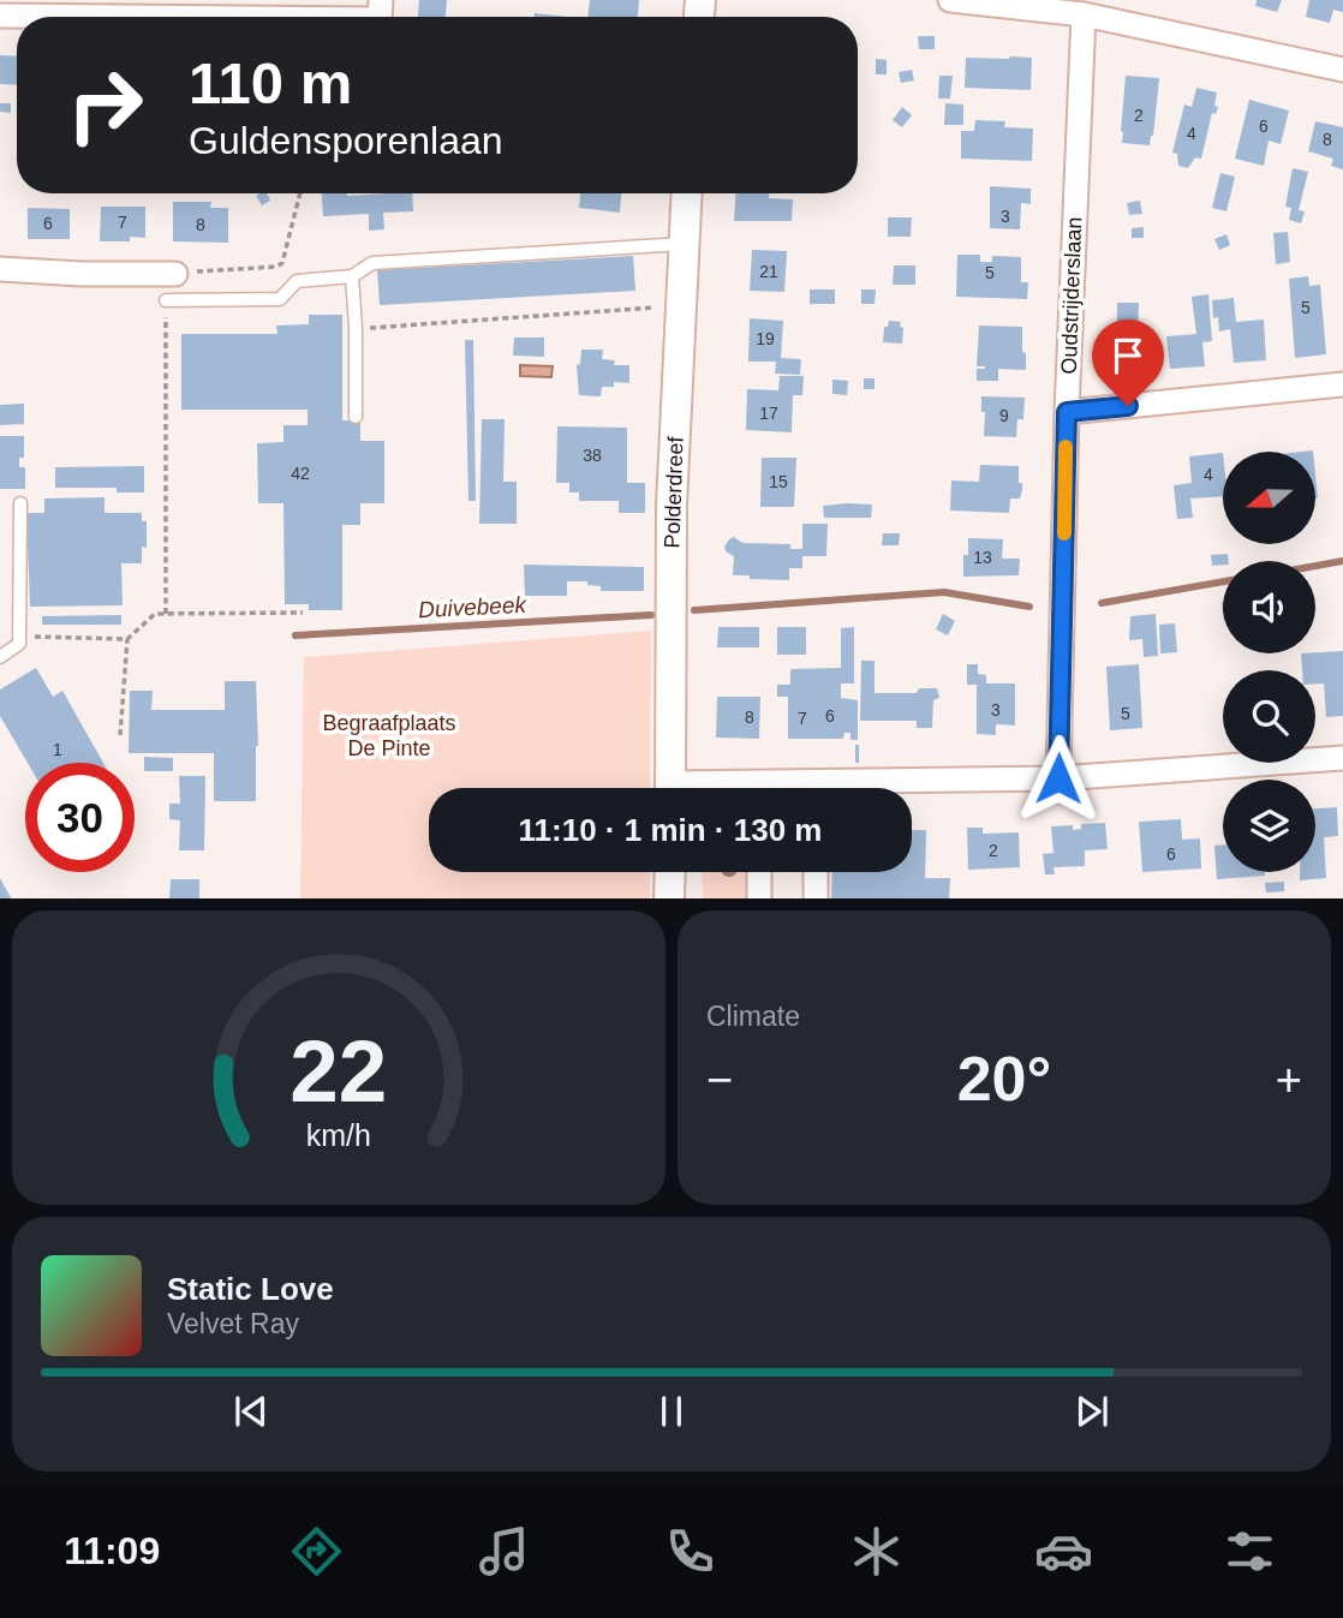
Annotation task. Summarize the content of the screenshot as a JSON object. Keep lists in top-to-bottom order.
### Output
{
  "streets": {
    "street": ["Oudstrijderslaan", "Polderdreef"]
  },
  "water": ["Duivebeek"],
  "parks": ["Begraafplaats De Pinte"],
  "house_numbers": [
    "2",
    "6",
    "4",
    "8",
    "3",
    "7",
    "6",
    "8",
    "21",
    "5",
    "5",
    "19",
    "17",
    "9",
    "38",
    "42",
    "4",
    "15",
    "13",
    "3",
    "5",
    "6",
    "8",
    "7",
    "1",
    "2",
    "6"
  ],
  "north": "left",
  "page": {
    "turn": ["110 m", "Guldensporenlaan"],
    "limit": "30",
    "trip": "11:10 · 1 min · 130 m",
    "tile": "Climate",
    "heat": ["−", "20°", "+"],
    "song": ["Static Love", "Velvet Ray"],
    "tabs": "11:09",
    "gauge": ["22", "km/h"]
  }
}
